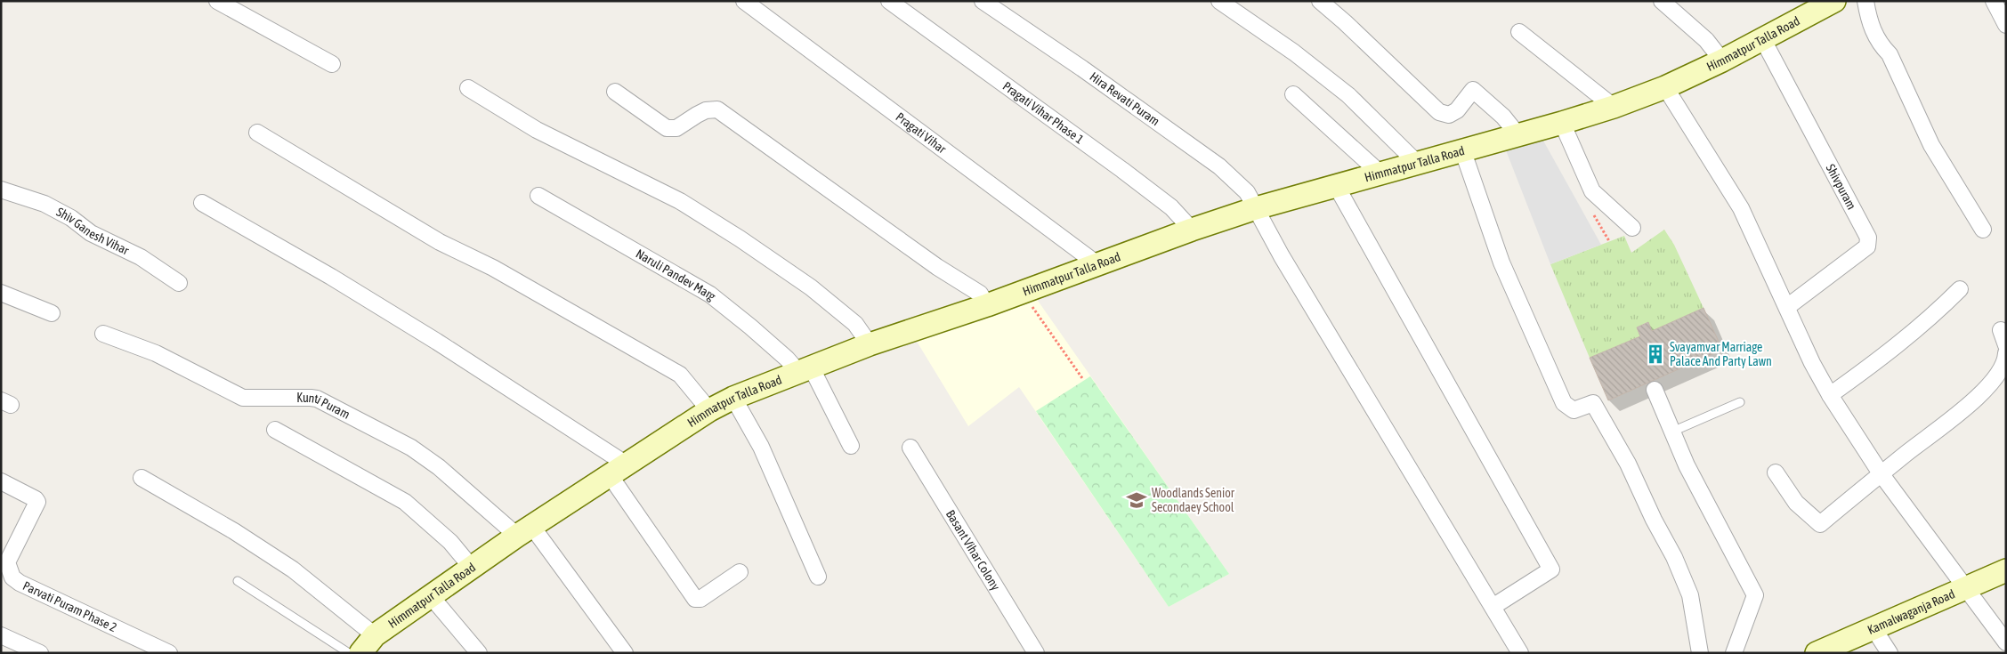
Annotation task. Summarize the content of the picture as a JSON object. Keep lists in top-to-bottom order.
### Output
{
  "streets": {
    "street": [
      "Himmatpur Talla Road",
      "Hira Revati Puram",
      "Pragati Vihar Phase 1",
      "Pragati Vihar",
      "Shivpuram",
      "Shiv Ganesh Vihar",
      "Naruli Pandev Marg",
      "Kunti Puram",
      "Basant Vihar Colony",
      "Parvati Puram Phase 2",
      "Kamalwaganja Road"
    ]
  },
  "crossings": [
    ["Himmatpur Talla Road", "Hira Revati Puram"],
    ["Himmatpur Talla Road", "Pragati Vihar Phase 1"],
    ["Himmatpur Talla Road", "Pragati Vihar"],
    ["Himmatpur Talla Road", "Shivpuram"],
    ["Himmatpur Talla Road", "Naruli Pandev Marg"],
    ["Himmatpur Talla Road", "Kunti Puram"]
  ],
  "places": {
    "building": ["Svayamvar Marriage Palace And Party Lawn"],
    "school or university": ["Woodlands Senior Secondaey School"]
  }
}
